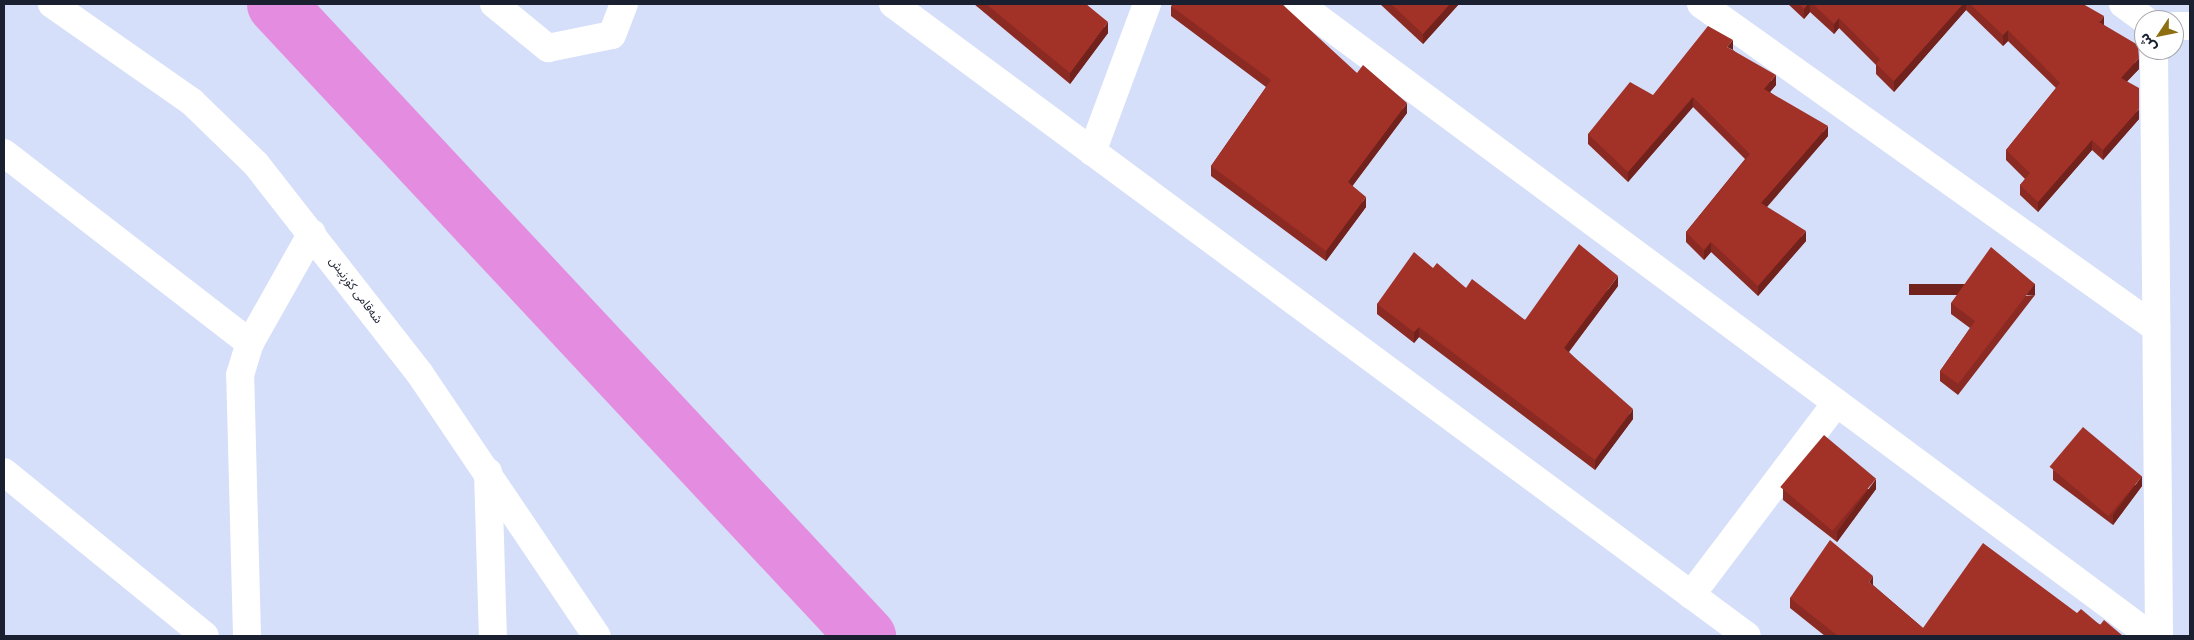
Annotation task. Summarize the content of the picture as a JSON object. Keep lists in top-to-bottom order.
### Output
{
  "streets": {
    "street": ["شەقامی کۆڕنیش"]
  },
  "north": "bottom left"
}
